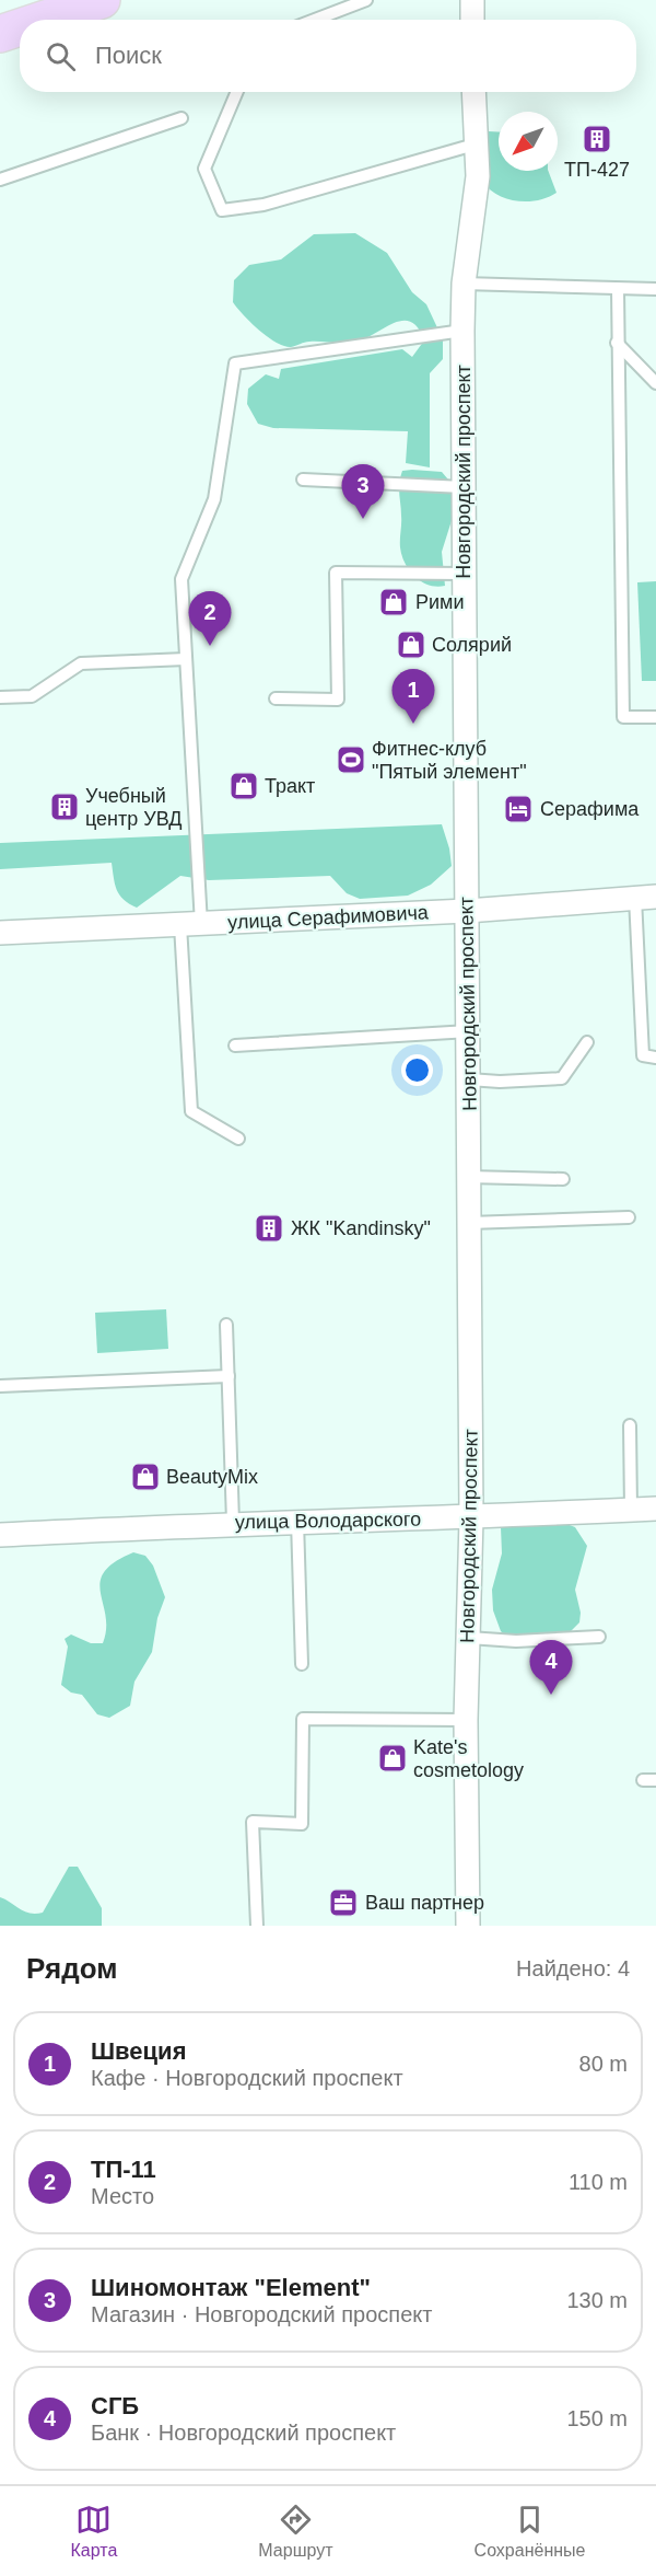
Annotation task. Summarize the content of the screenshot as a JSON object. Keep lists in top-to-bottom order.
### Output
{
  "streets": {
    "street": ["Новгородский проспект", "улица Серафимовича", "улица Володарского"]
  },
  "crossings": [
    ["Новгородский проспект", "улица Серафимовича"],
    ["Новгородский проспект", "улица Володарского"]
  ],
  "places": {
    "building": ["ТП-427", "Учебный центр УВД", "ЖК \"Kandinsky\""],
    "shop": [
      "Рими",
      "Солярий",
      "Тракт",
      "BeautyMix",
      "Kate's cosmetology"
    ],
    "sports": ["Фитнес-клуб \"Пятый элемент\""],
    "hotel": ["Серафима"],
    "office": ["Ваш партнер"]
  },
  "north": "bottom left",
  "page": {
    "search": "Поиск",
    "pins": [
      "3",
      "2",
      "1",
      "4"
    ],
    "heading": ["Рядом", "Найдено: 4"],
    "list": [
      {
        "mark": "1",
        "name": "Швеция",
        "note": "Кафе · Новгородский проспект",
        "value": "80 m"
      },
      {
        "mark": "2",
        "name": "ТП-11",
        "note": "Место",
        "value": "110 m"
      },
      {
        "mark": "3",
        "name": "Шиномонтаж \"Element\"",
        "note": "Магазин · Новгородский проспект",
        "value": "130 m"
      },
      {
        "mark": "4",
        "name": "СГБ",
        "note": "Банк · Новгородский проспект",
        "value": "150 m"
      }
    ],
    "nav": ["Карта", "Маршрут", "Сохранённые"]
  }
}
